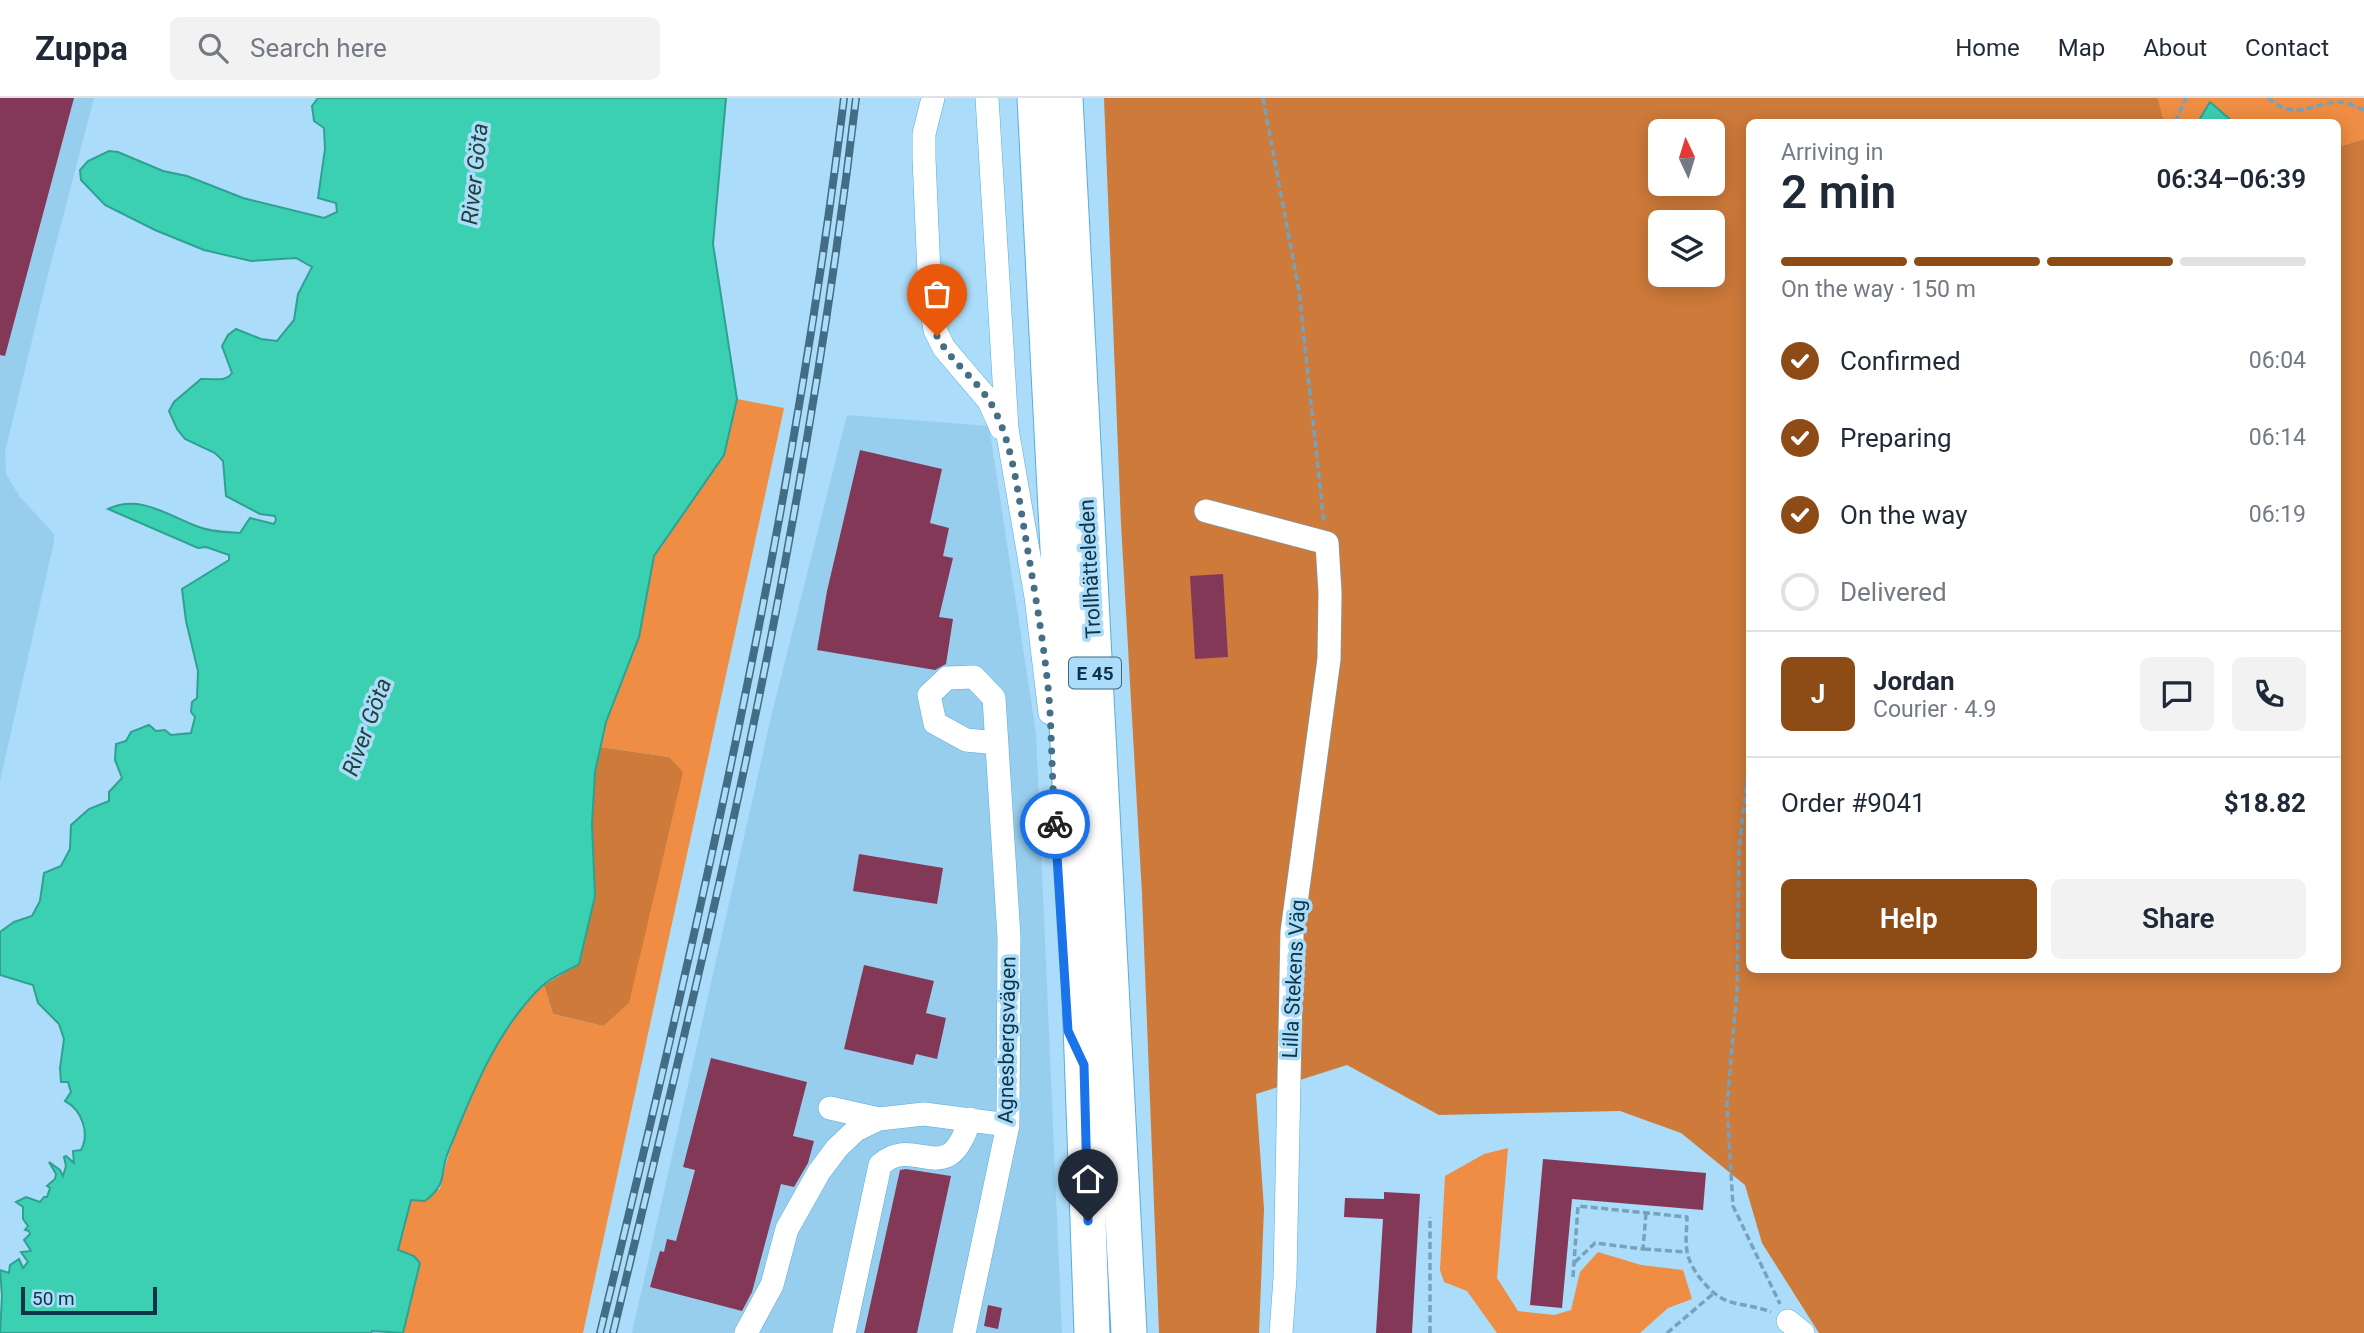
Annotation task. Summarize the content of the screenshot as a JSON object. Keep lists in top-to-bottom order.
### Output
{
  "streets": {
    "highway": ["Trollhätteleden", "E 45"],
    "street": ["Lilla Stekens Väg", "Agnesbergsvägen"]
  },
  "water": ["River Göta"],
  "scale_bar": "50 m",
  "north": "top",
  "page": {
    "header": "Zuppa",
    "search": "Search here",
    "nav": [
      "Home",
      "Map",
      "About",
      "Contact"
    ],
    "heading": ["2 min", "Arriving in", "06:34–06:39"],
    "panel": [
      "Jordan",
      "Courier · 4.9",
      "Order #9041",
      "$18.82"
    ],
    "bar": "On the way · 150 m",
    "list": [
      ["Confirmed", "06:04"],
      ["Preparing", "06:14"],
      ["On the way", "06:19"],
      "Delivered"
    ],
    "round": "J",
    "buttons": ["Help", "Share"],
    "scale": "50 m"
  }
}
